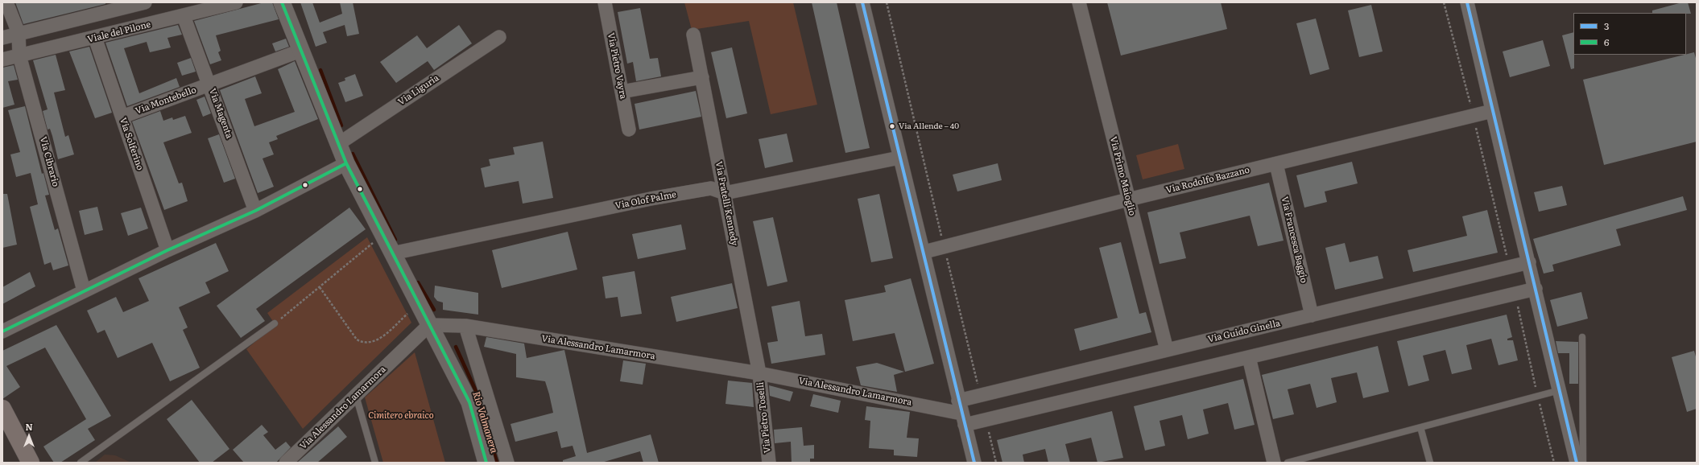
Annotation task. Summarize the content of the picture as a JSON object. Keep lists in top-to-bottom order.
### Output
{
  "streets": {
    "street": [
      "Viale del Pilone",
      "Via Pietro Vayra",
      "Via Liguria",
      "Via Montebello",
      "Via Magenta",
      "Via Solferino",
      "Via Cibrario",
      "Via Primo Maioglio",
      "Via Rodolfo Bazzano",
      "Via Olof Palme",
      "Via Fratelli Kennedy",
      "Via Francesca Baggio",
      "Via Guido Ginella",
      "Via Alessandro Lamarmora",
      "Via Pietro Toselli"
    ]
  },
  "crossings": [
    ["Viale del Pilone", "Via Magenta"],
    ["Viale del Pilone", "Via Solferino"],
    ["Viale del Pilone", "Via Cibrario"],
    ["Via Montebello", "Via Magenta"],
    ["Via Montebello", "Via Solferino"],
    ["Via Primo Maioglio", "Via Rodolfo Bazzano"],
    ["Via Primo Maioglio", "Via Guido Ginella"],
    ["Via Rodolfo Bazzano", "Via Francesca Baggio"],
    ["Via Olof Palme", "Via Fratelli Kennedy"],
    ["Via Fratelli Kennedy", "Via Alessandro Lamarmora"],
    ["Via Fratelli Kennedy", "Via Pietro Toselli"],
    ["Via Francesca Baggio", "Via Guido Ginella"],
    ["Via Guido Ginella", "Via Alessandro Lamarmora"],
    ["Via Alessandro Lamarmora", "Via Pietro Toselli"]
  ],
  "water": ["Rio Valmanera"],
  "parks": ["Cimitero ebraico"],
  "places": ["Via Allende – 40"],
  "lines": ["transit line 3", "transit line 6"],
  "legend": ["3", "6"],
  "north": "top"
}
